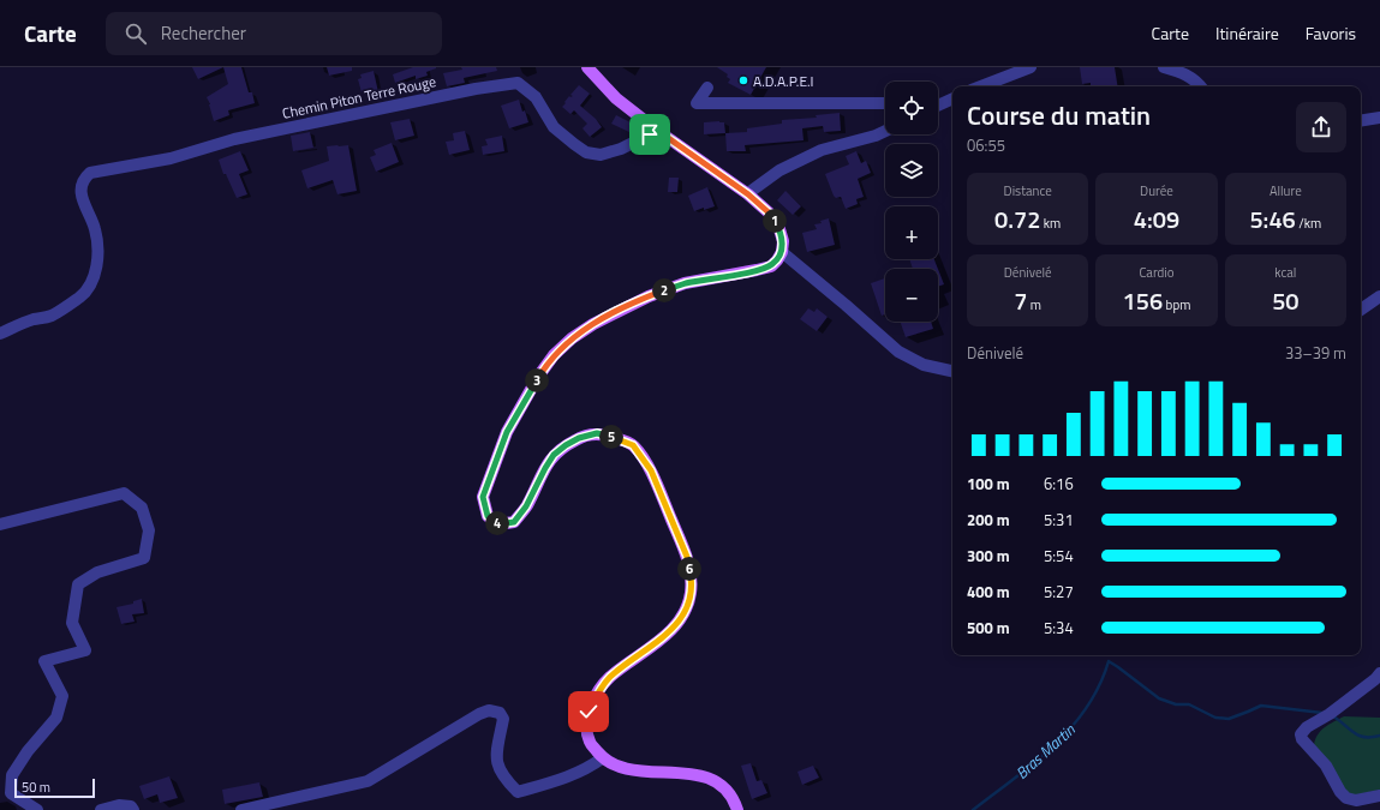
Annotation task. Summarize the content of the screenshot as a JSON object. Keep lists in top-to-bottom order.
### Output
{
  "streets": {
    "street": ["Chemin Piton Terre Rouge"]
  },
  "water": ["Bras Martin"],
  "places": ["A.D.A.P.E.I"],
  "scale_bar": "50 m",
  "page": {
    "header": "Carte",
    "search": "Rechercher",
    "nav": ["Carte", "Itinéraire", "Favoris"],
    "map_buttons": ["+", "−"],
    "heading": ["Course du matin", "06:55"],
    "stats": [
      ["Distance", "0.72 km"],
      ["Durée", "4:09"],
      ["Allure", "5:46 /km"],
      ["Dénivelé", "7 m"],
      ["Cardio", "156 bpm"],
      ["kcal", "50"]
    ],
    "pins": [
      "1",
      "2",
      "3",
      "5",
      "4",
      "6"
    ],
    "chart": ["Dénivelé", "33–39 m"],
    "list": [
      {
        "name": "100 m",
        "note": "6:16"
      },
      {
        "name": "200 m",
        "note": "5:31"
      },
      {
        "name": "300 m",
        "note": "5:54"
      },
      {
        "name": "400 m",
        "note": "5:27"
      },
      {
        "name": "500 m",
        "note": "5:34"
      }
    ],
    "scale": "50 m"
  }
}
